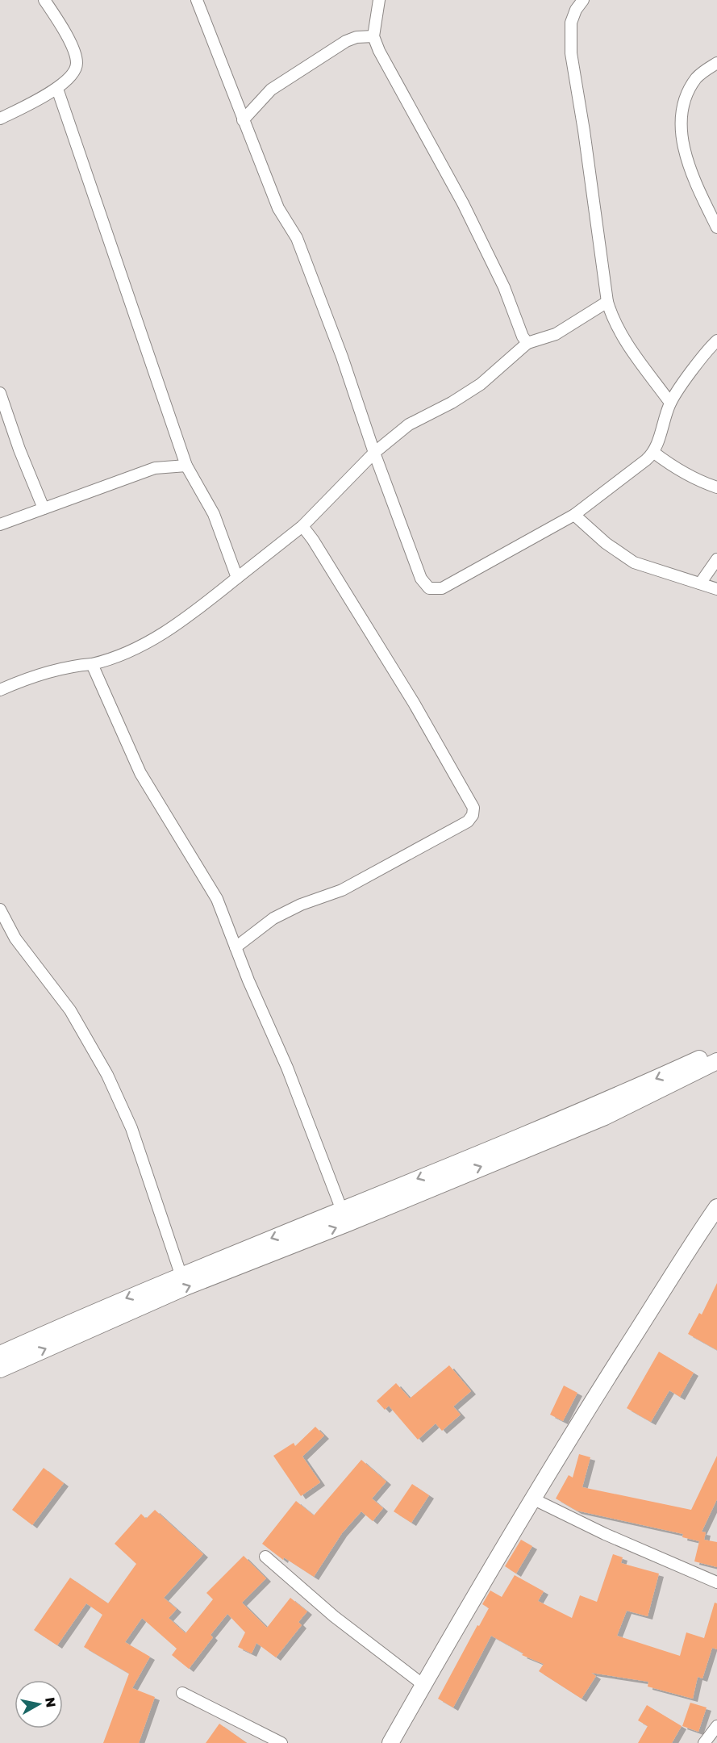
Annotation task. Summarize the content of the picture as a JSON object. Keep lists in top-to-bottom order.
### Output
{
  "north": "right"
}
